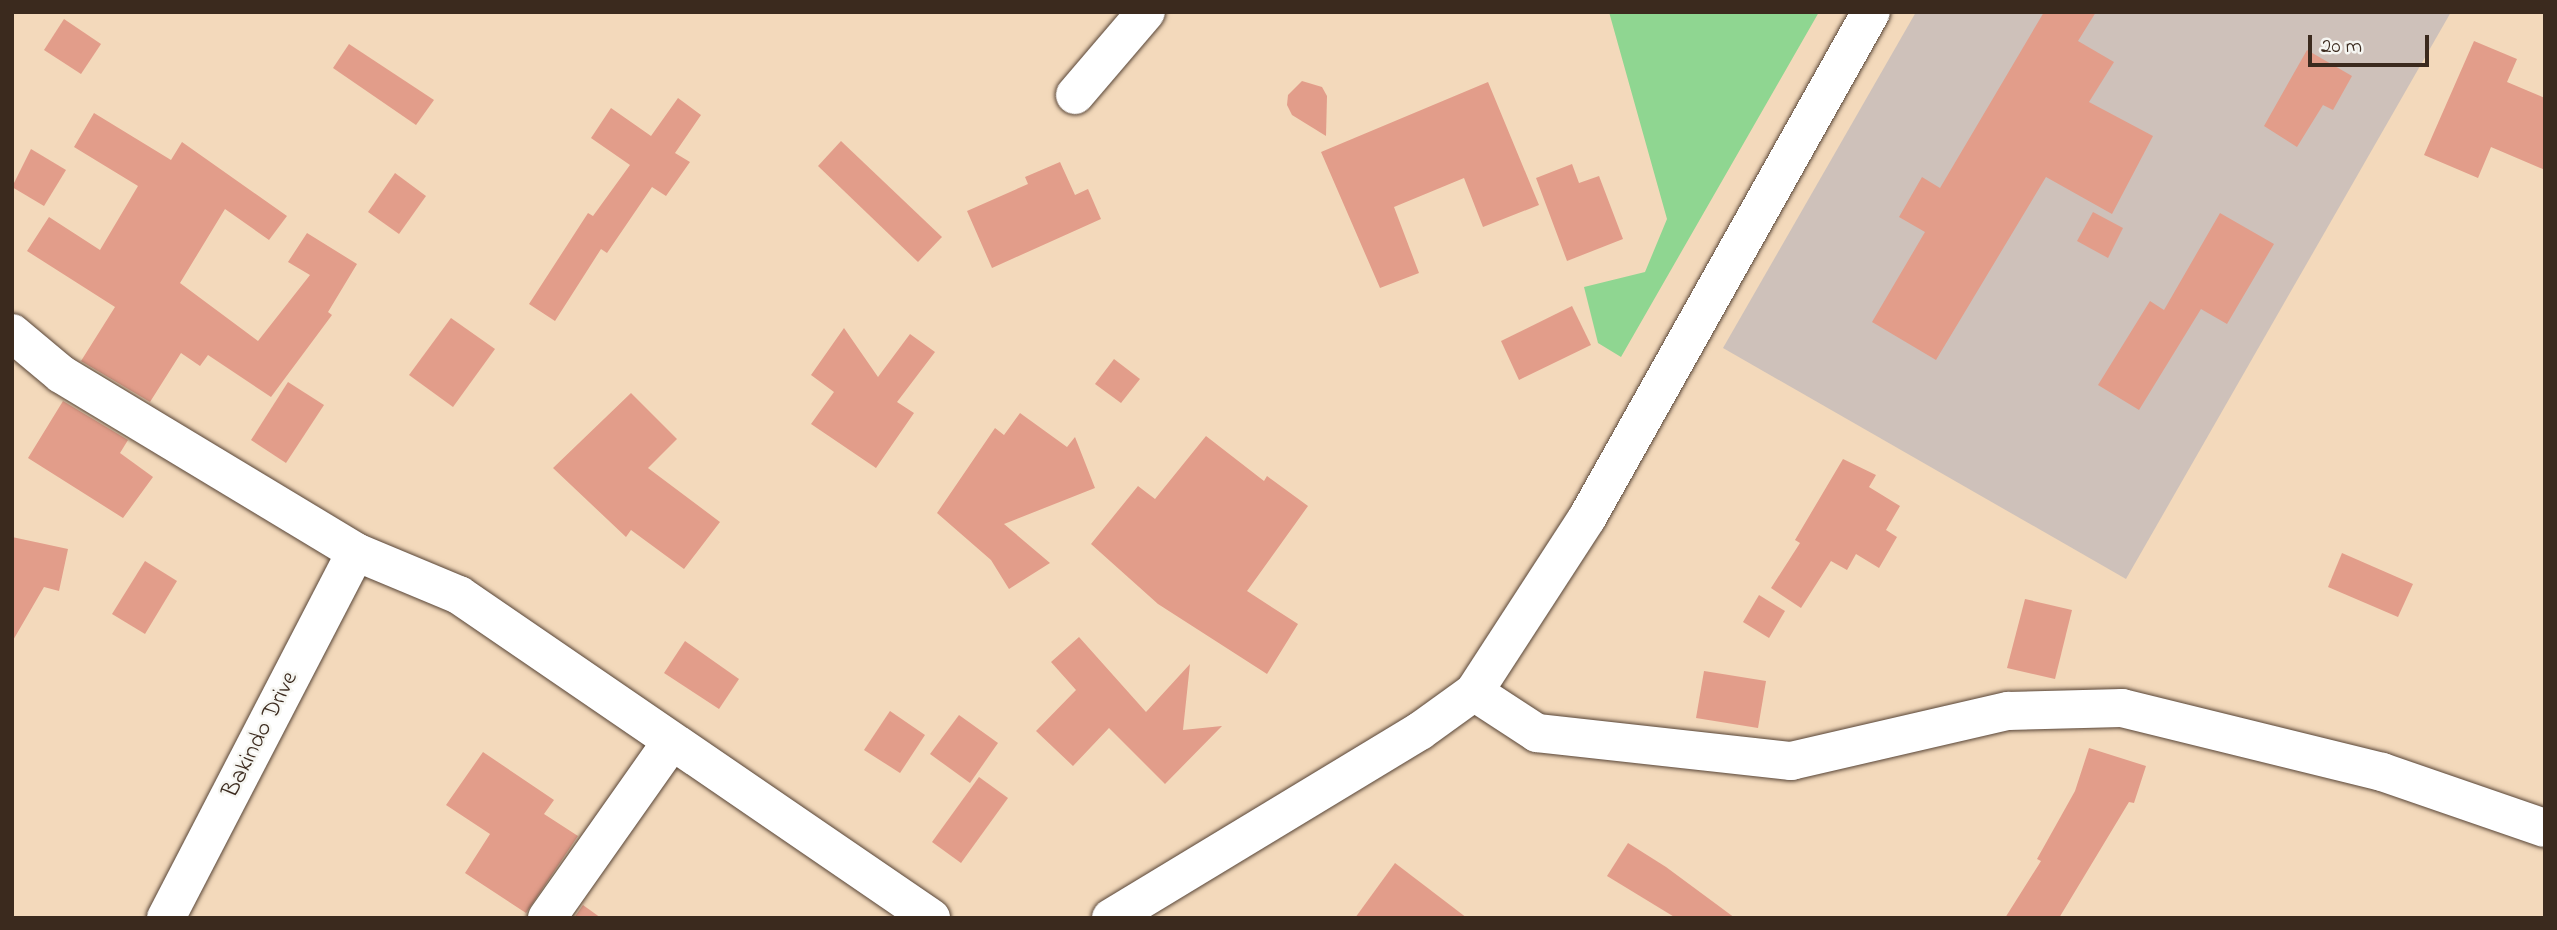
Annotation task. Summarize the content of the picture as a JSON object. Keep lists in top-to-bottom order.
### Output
{
  "streets": {
    "street": ["Bakindo Drive"]
  },
  "scale_bar": "20 m"
}
